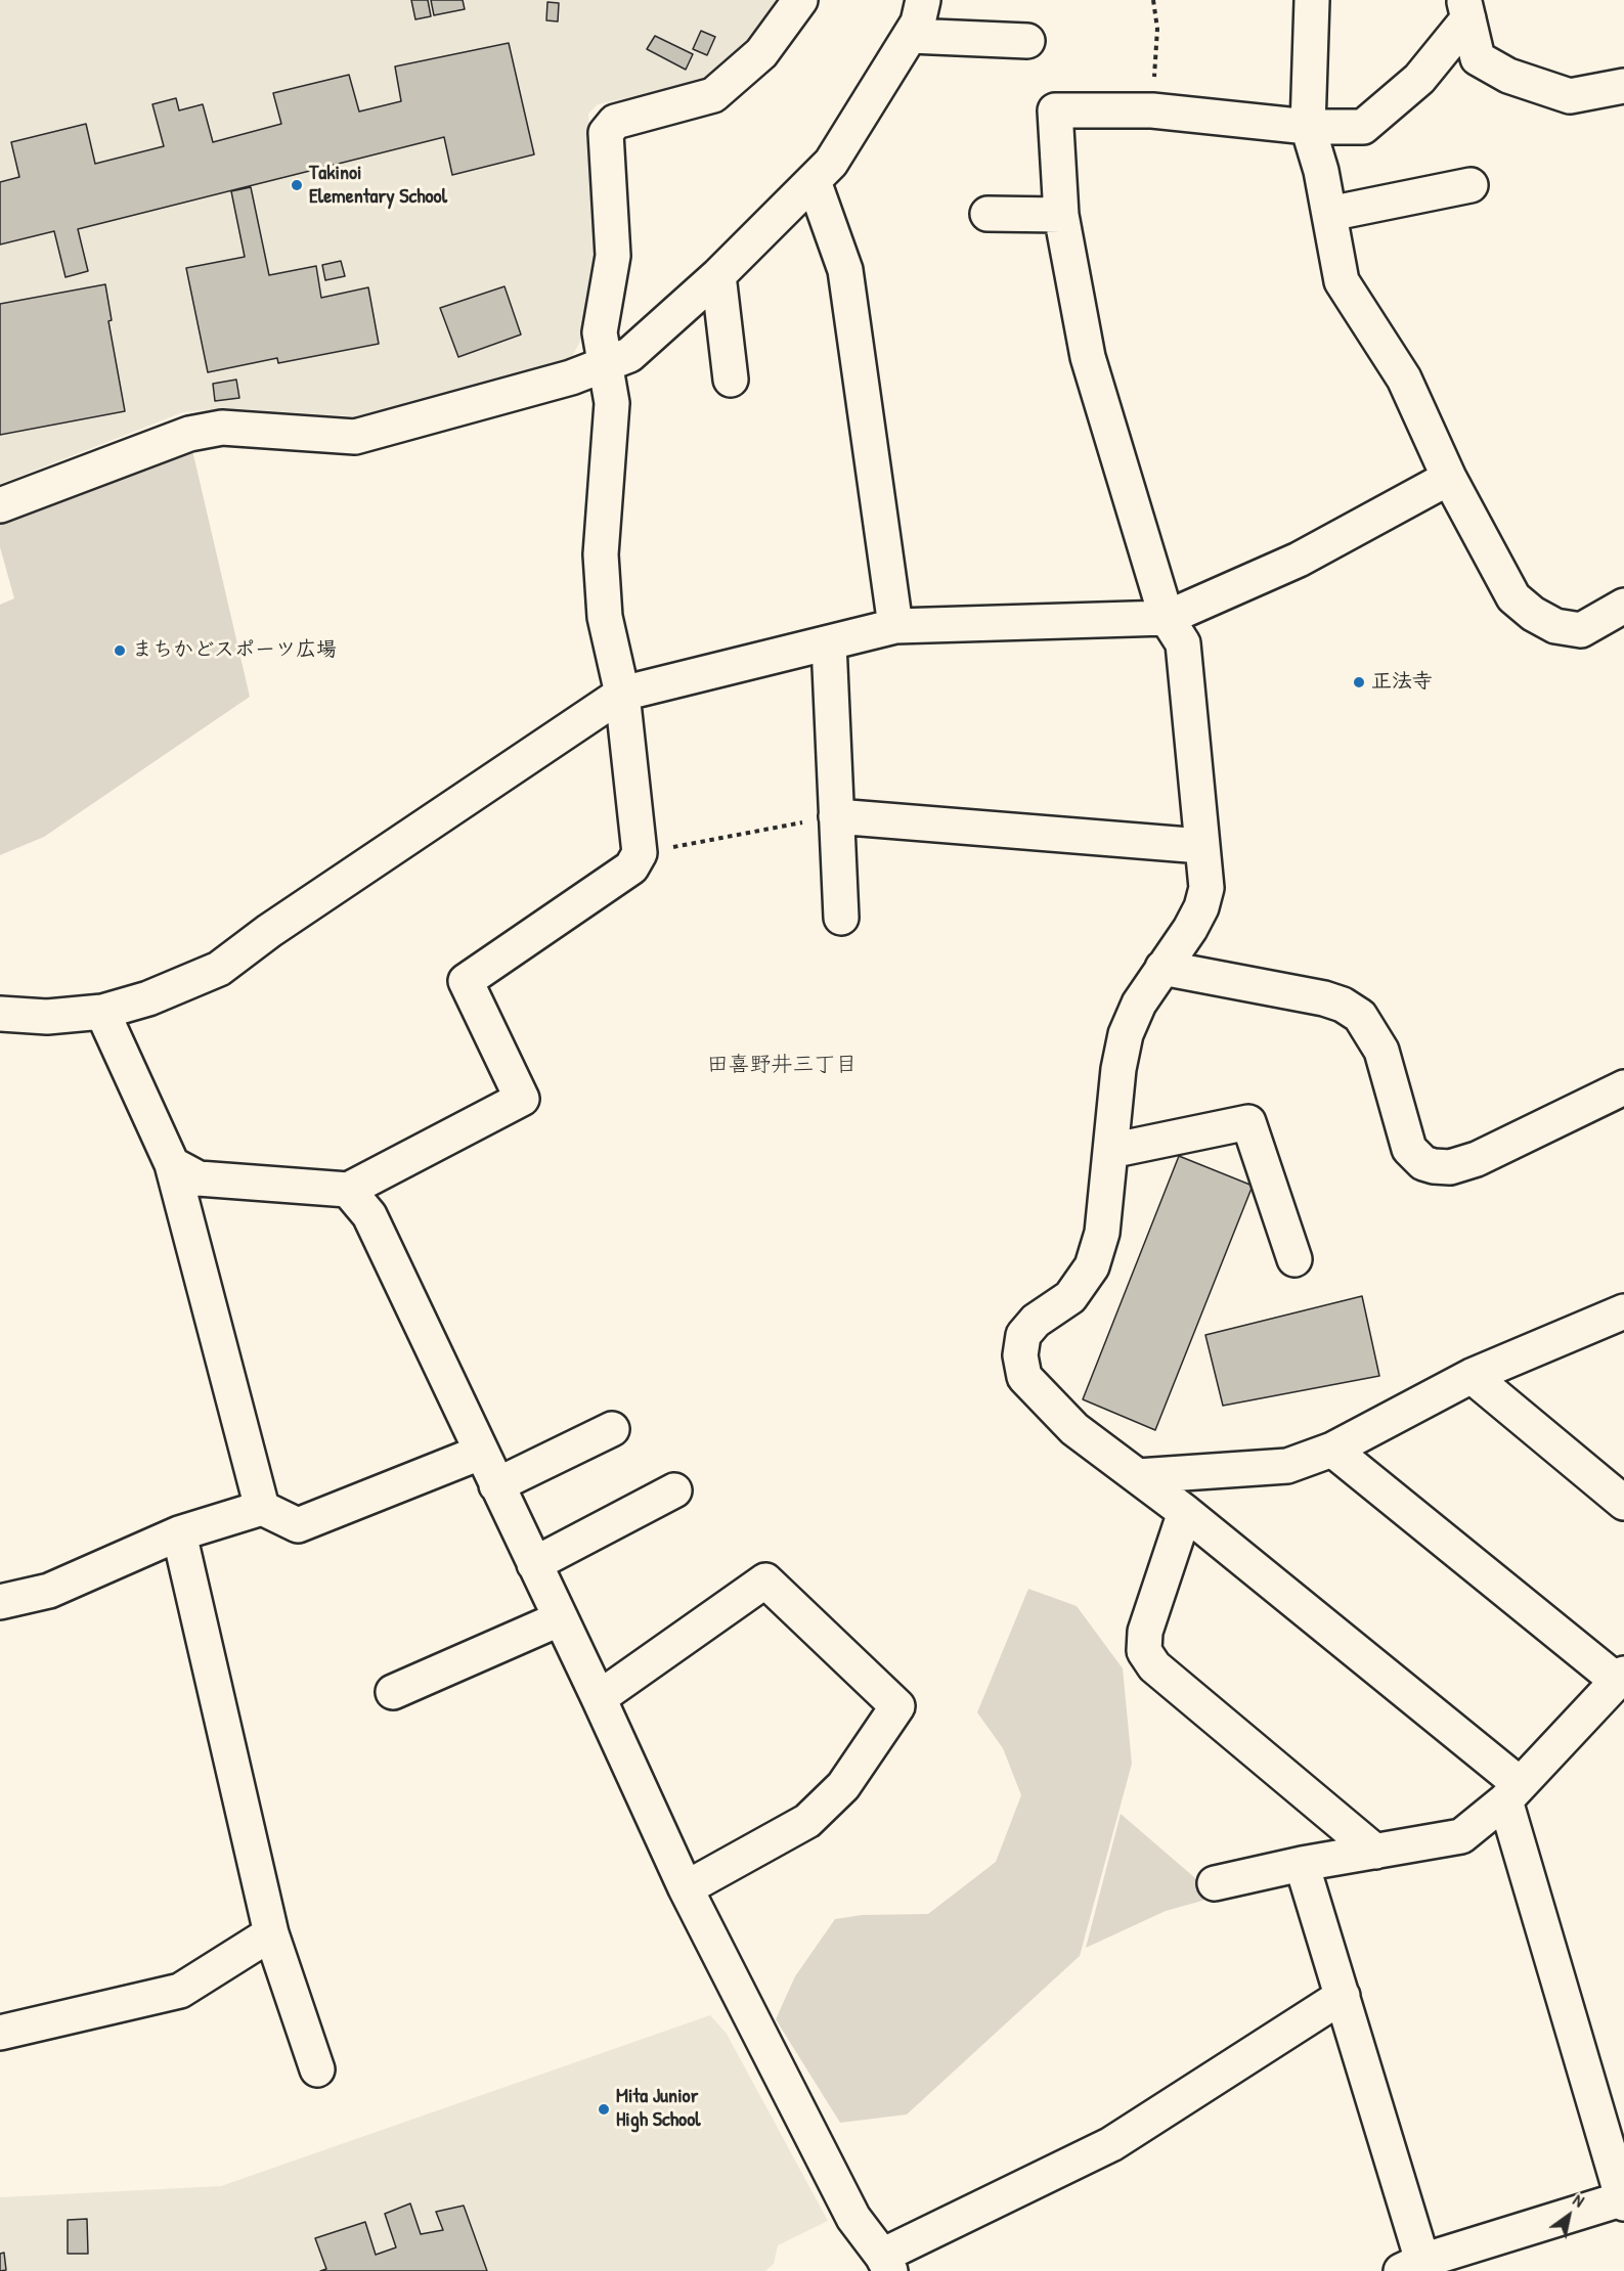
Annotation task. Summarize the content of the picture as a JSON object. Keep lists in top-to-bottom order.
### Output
{
  "districts": ["田喜野井三丁目"],
  "places": [
    "Takinoi Elementary School",
    "まちかどスポーツ広場",
    "正法寺",
    "Mita Junior High School"
  ],
  "north": "top right"
}
